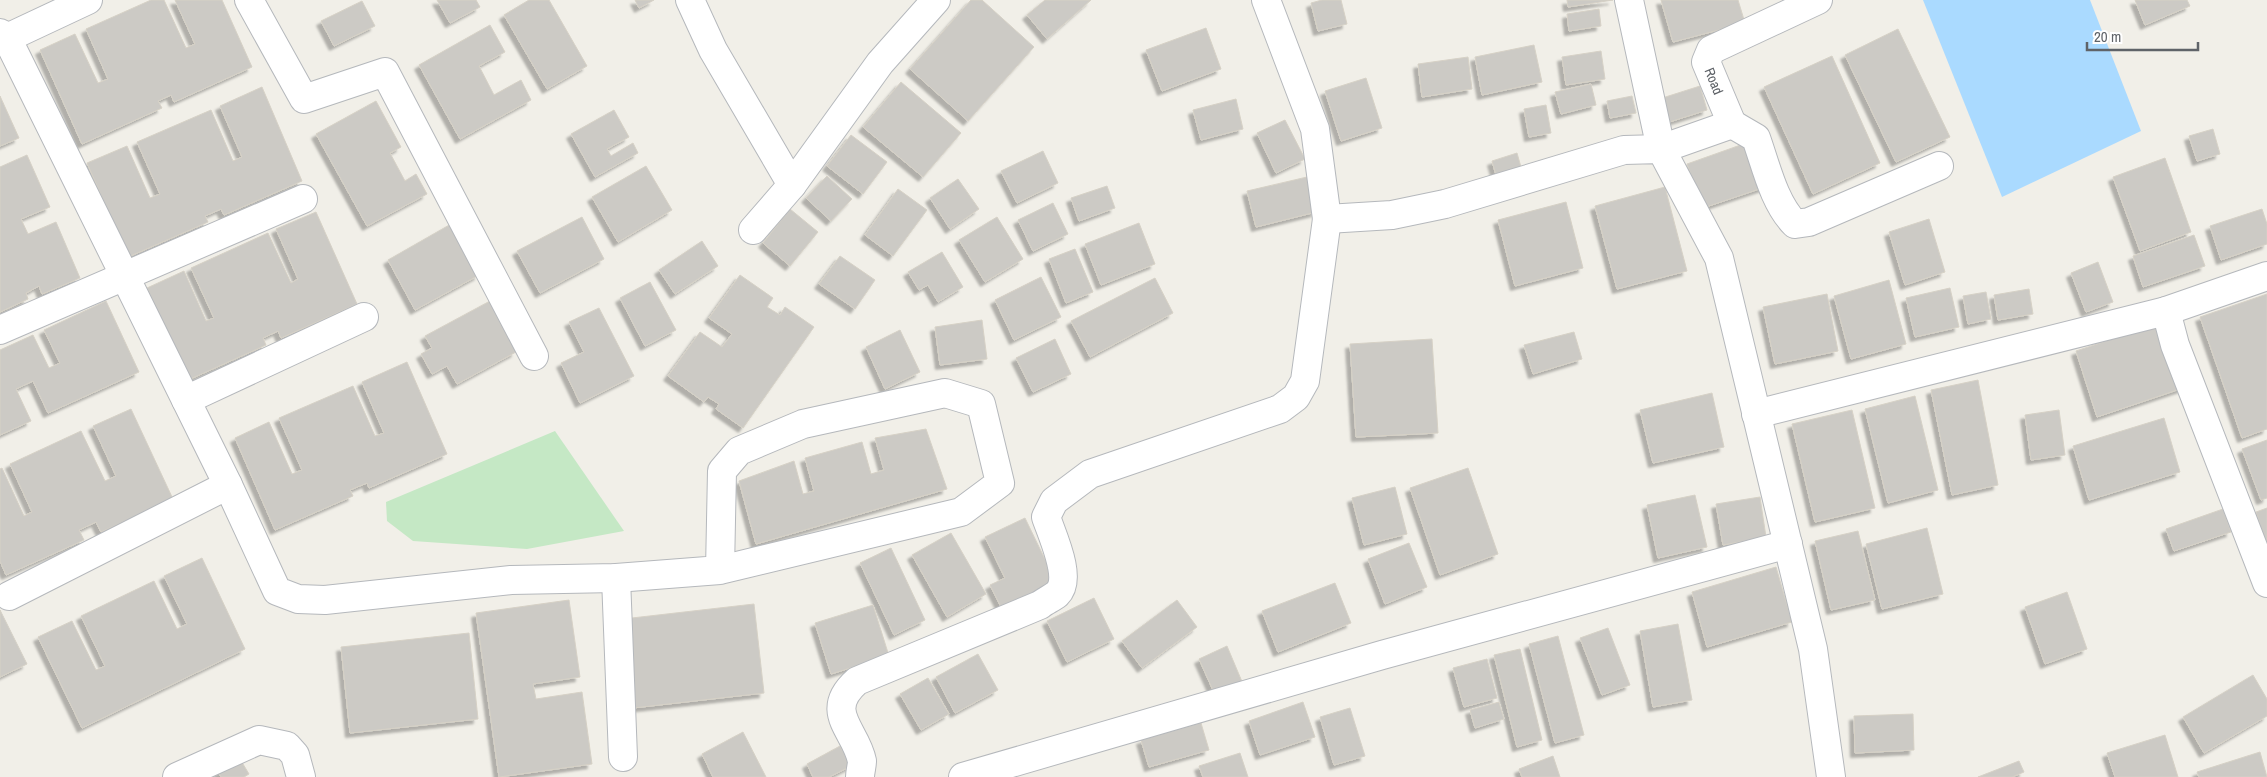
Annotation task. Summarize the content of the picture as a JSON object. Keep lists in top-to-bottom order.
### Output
{
  "streets": {
    "street": ["Road"]
  },
  "scale_bar": "20 m"
}
